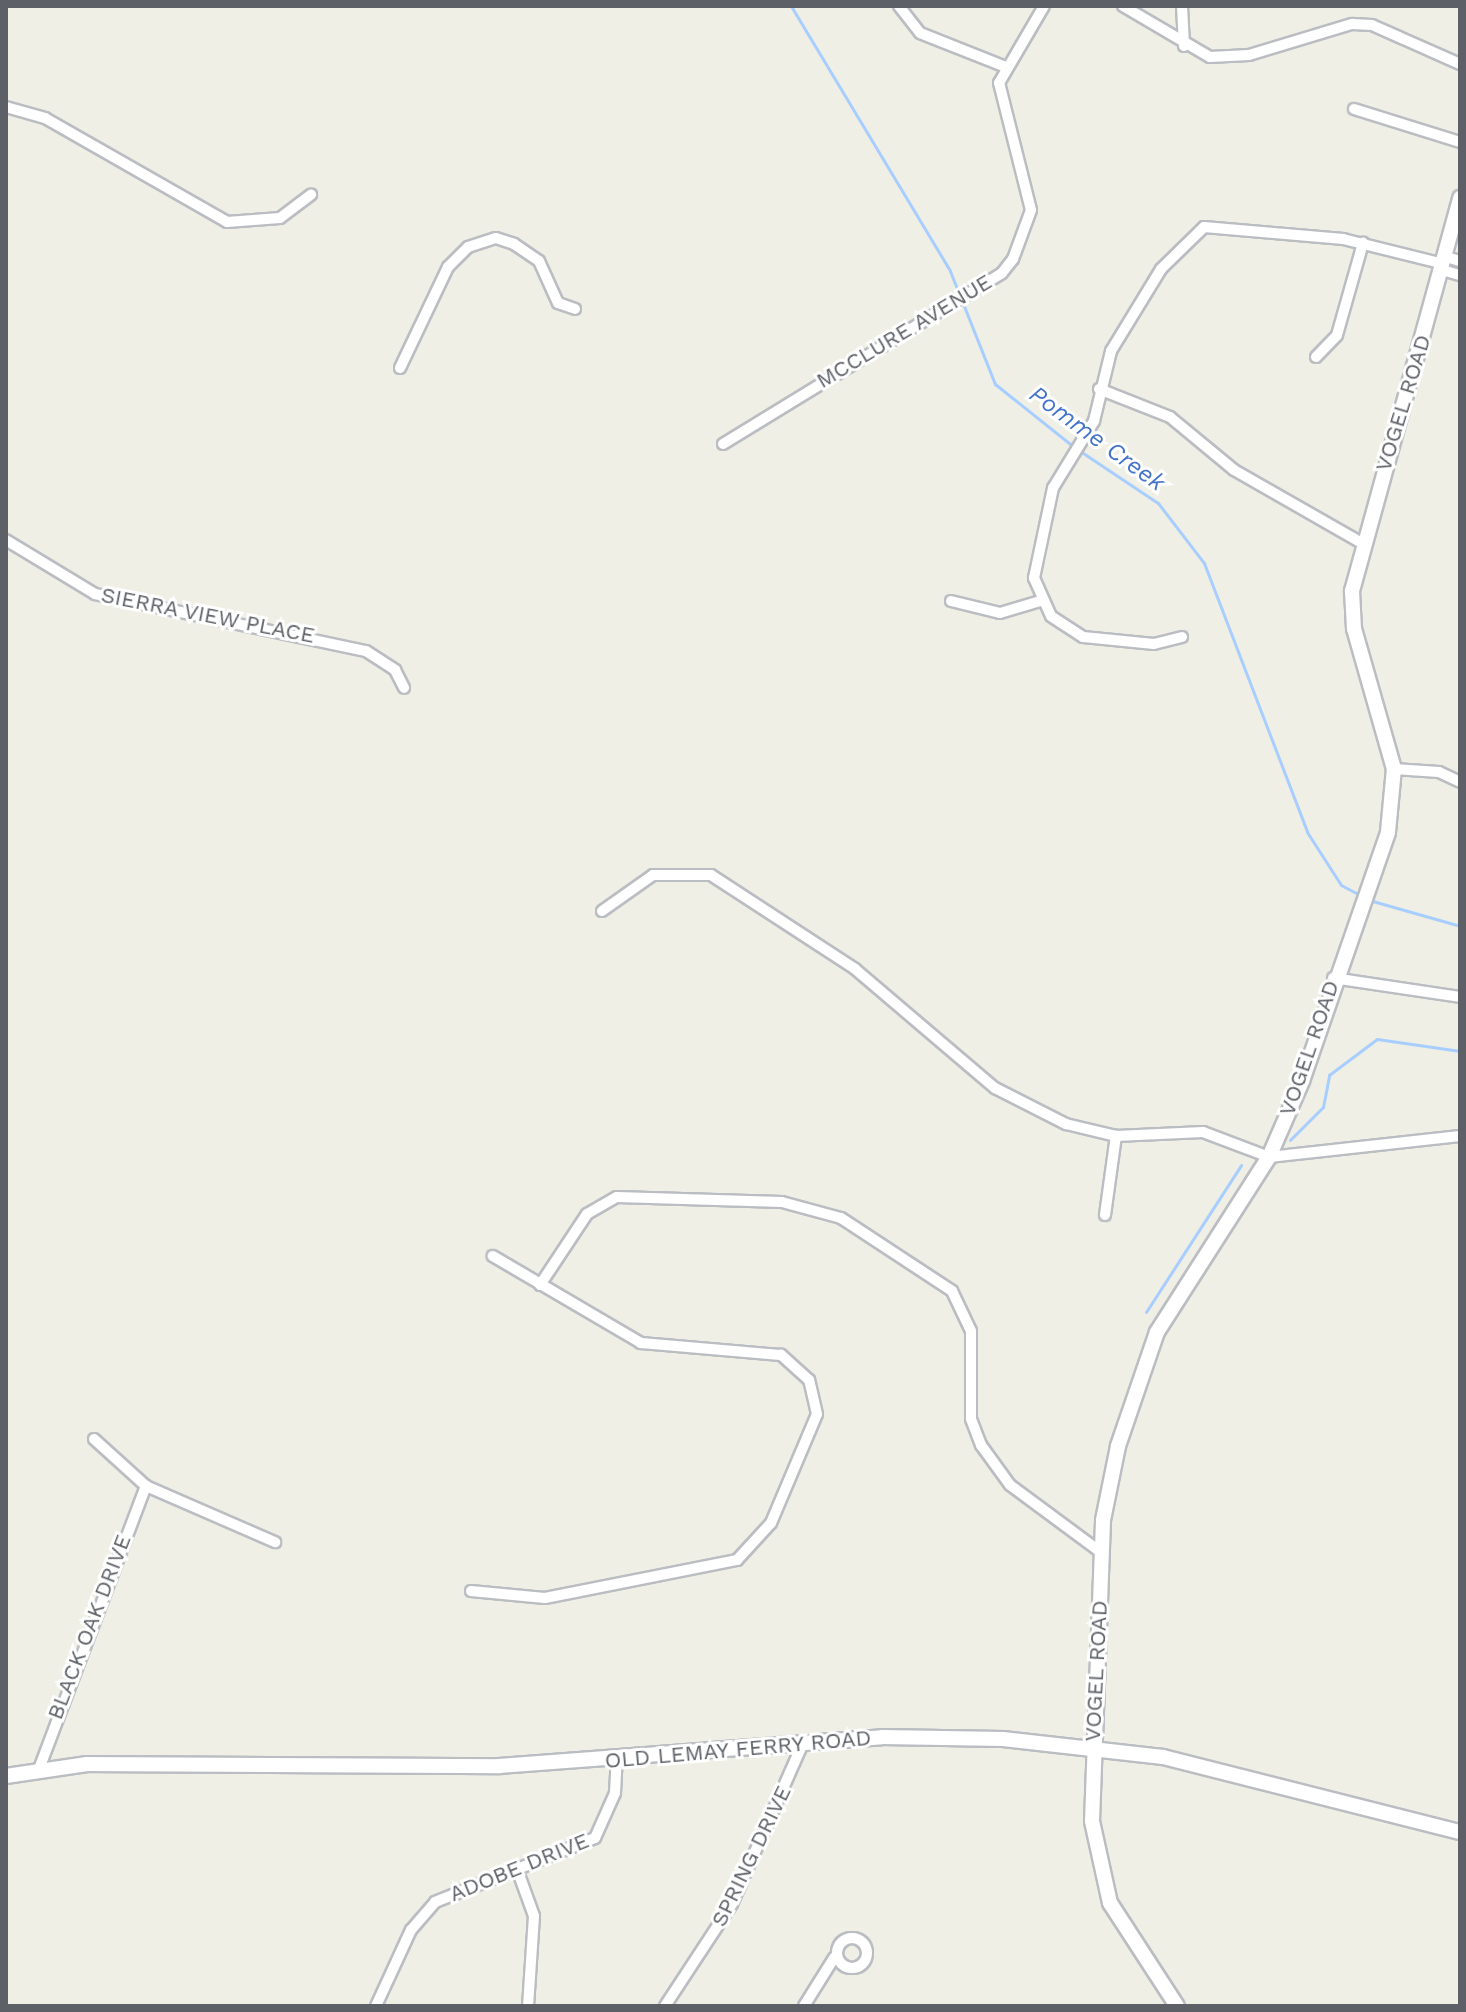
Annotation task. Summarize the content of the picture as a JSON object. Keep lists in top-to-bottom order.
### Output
{
  "streets": {
    "main road": ["VOGEL ROAD", "OLD LEMAY FERRY ROAD"],
    "street": [
      "MCCLURE AVENUE",
      "SIERRA VIEW PLACE",
      "BLACK OAK DRIVE",
      "SPRING DRIVE",
      "ADOBE DRIVE"
    ]
  },
  "crossings": [
    ["VOGEL ROAD", "OLD LEMAY FERRY ROAD"],
    ["BLACK OAK DRIVE", "OLD LEMAY FERRY ROAD"],
    ["OLD LEMAY FERRY ROAD", "SPRING DRIVE"],
    ["OLD LEMAY FERRY ROAD", "ADOBE DRIVE"]
  ],
  "water": ["Pomme Creek"]
}
